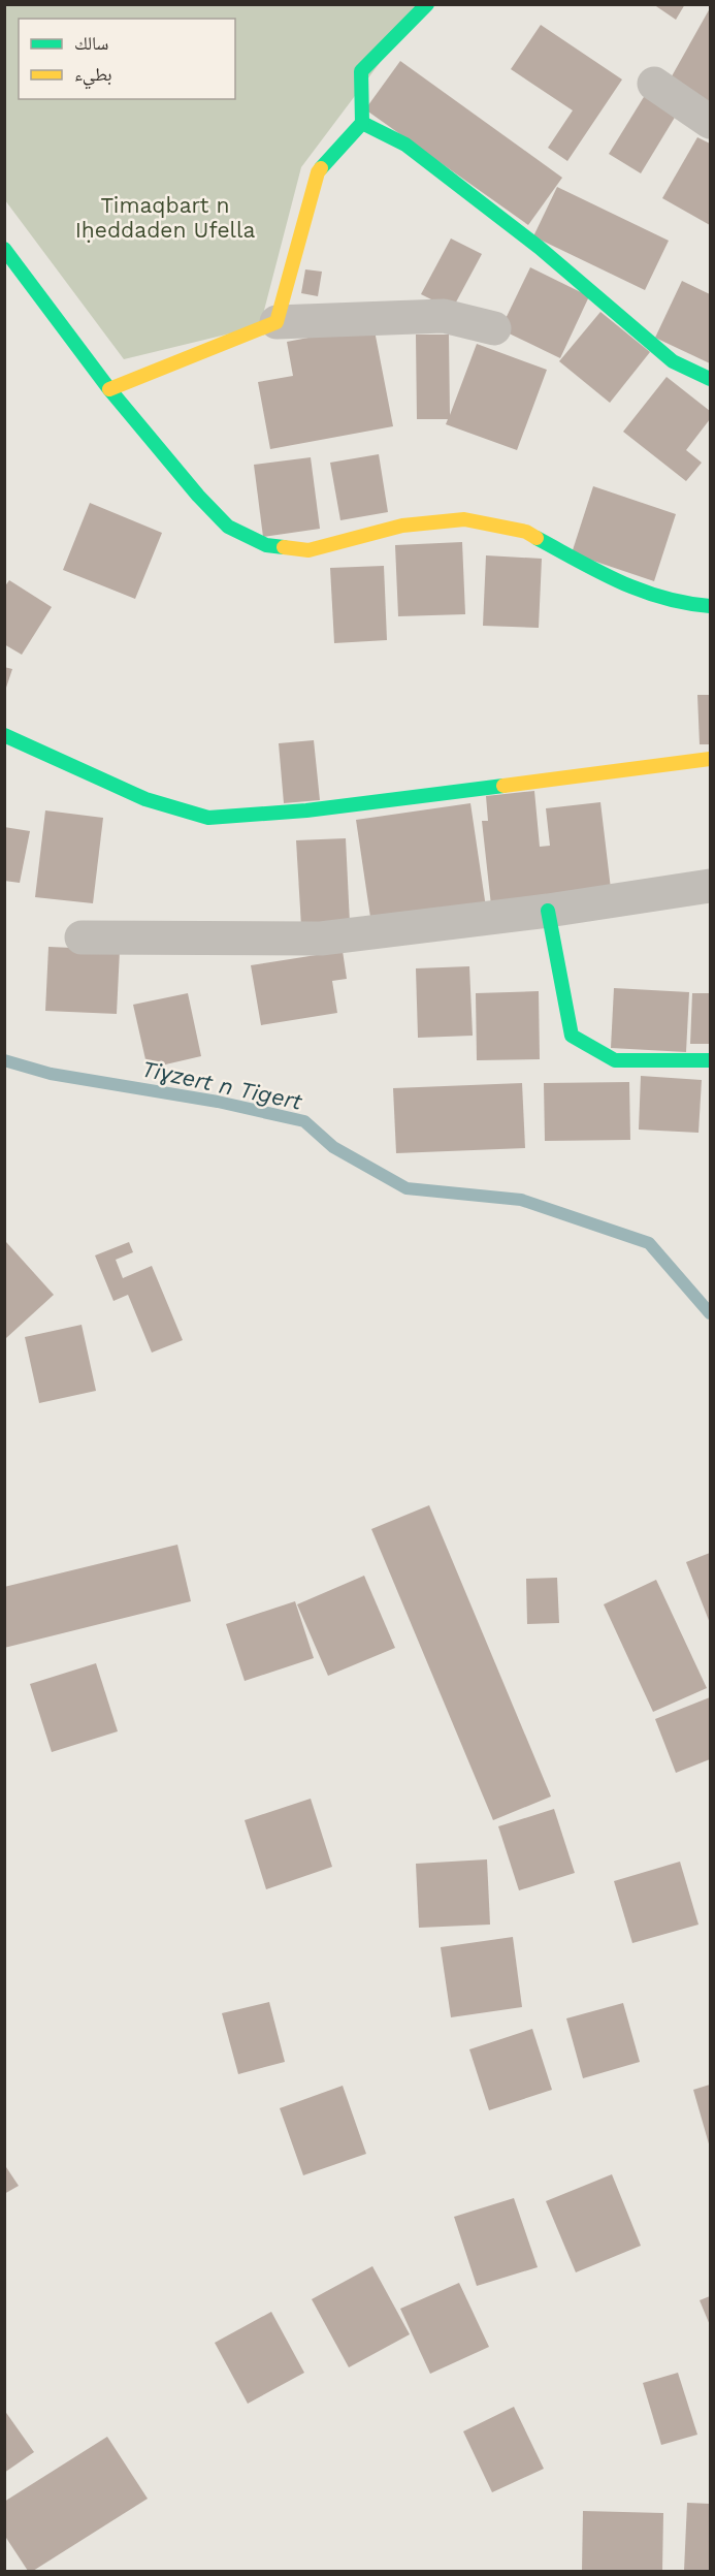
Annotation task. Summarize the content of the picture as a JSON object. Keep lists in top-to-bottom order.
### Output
{
  "water": ["Tiɣzert n Tigert"],
  "parks": ["Timaqbart n Iḥeddaden Ufella"],
  "legend": ["سالك", "بطيء"]
}
